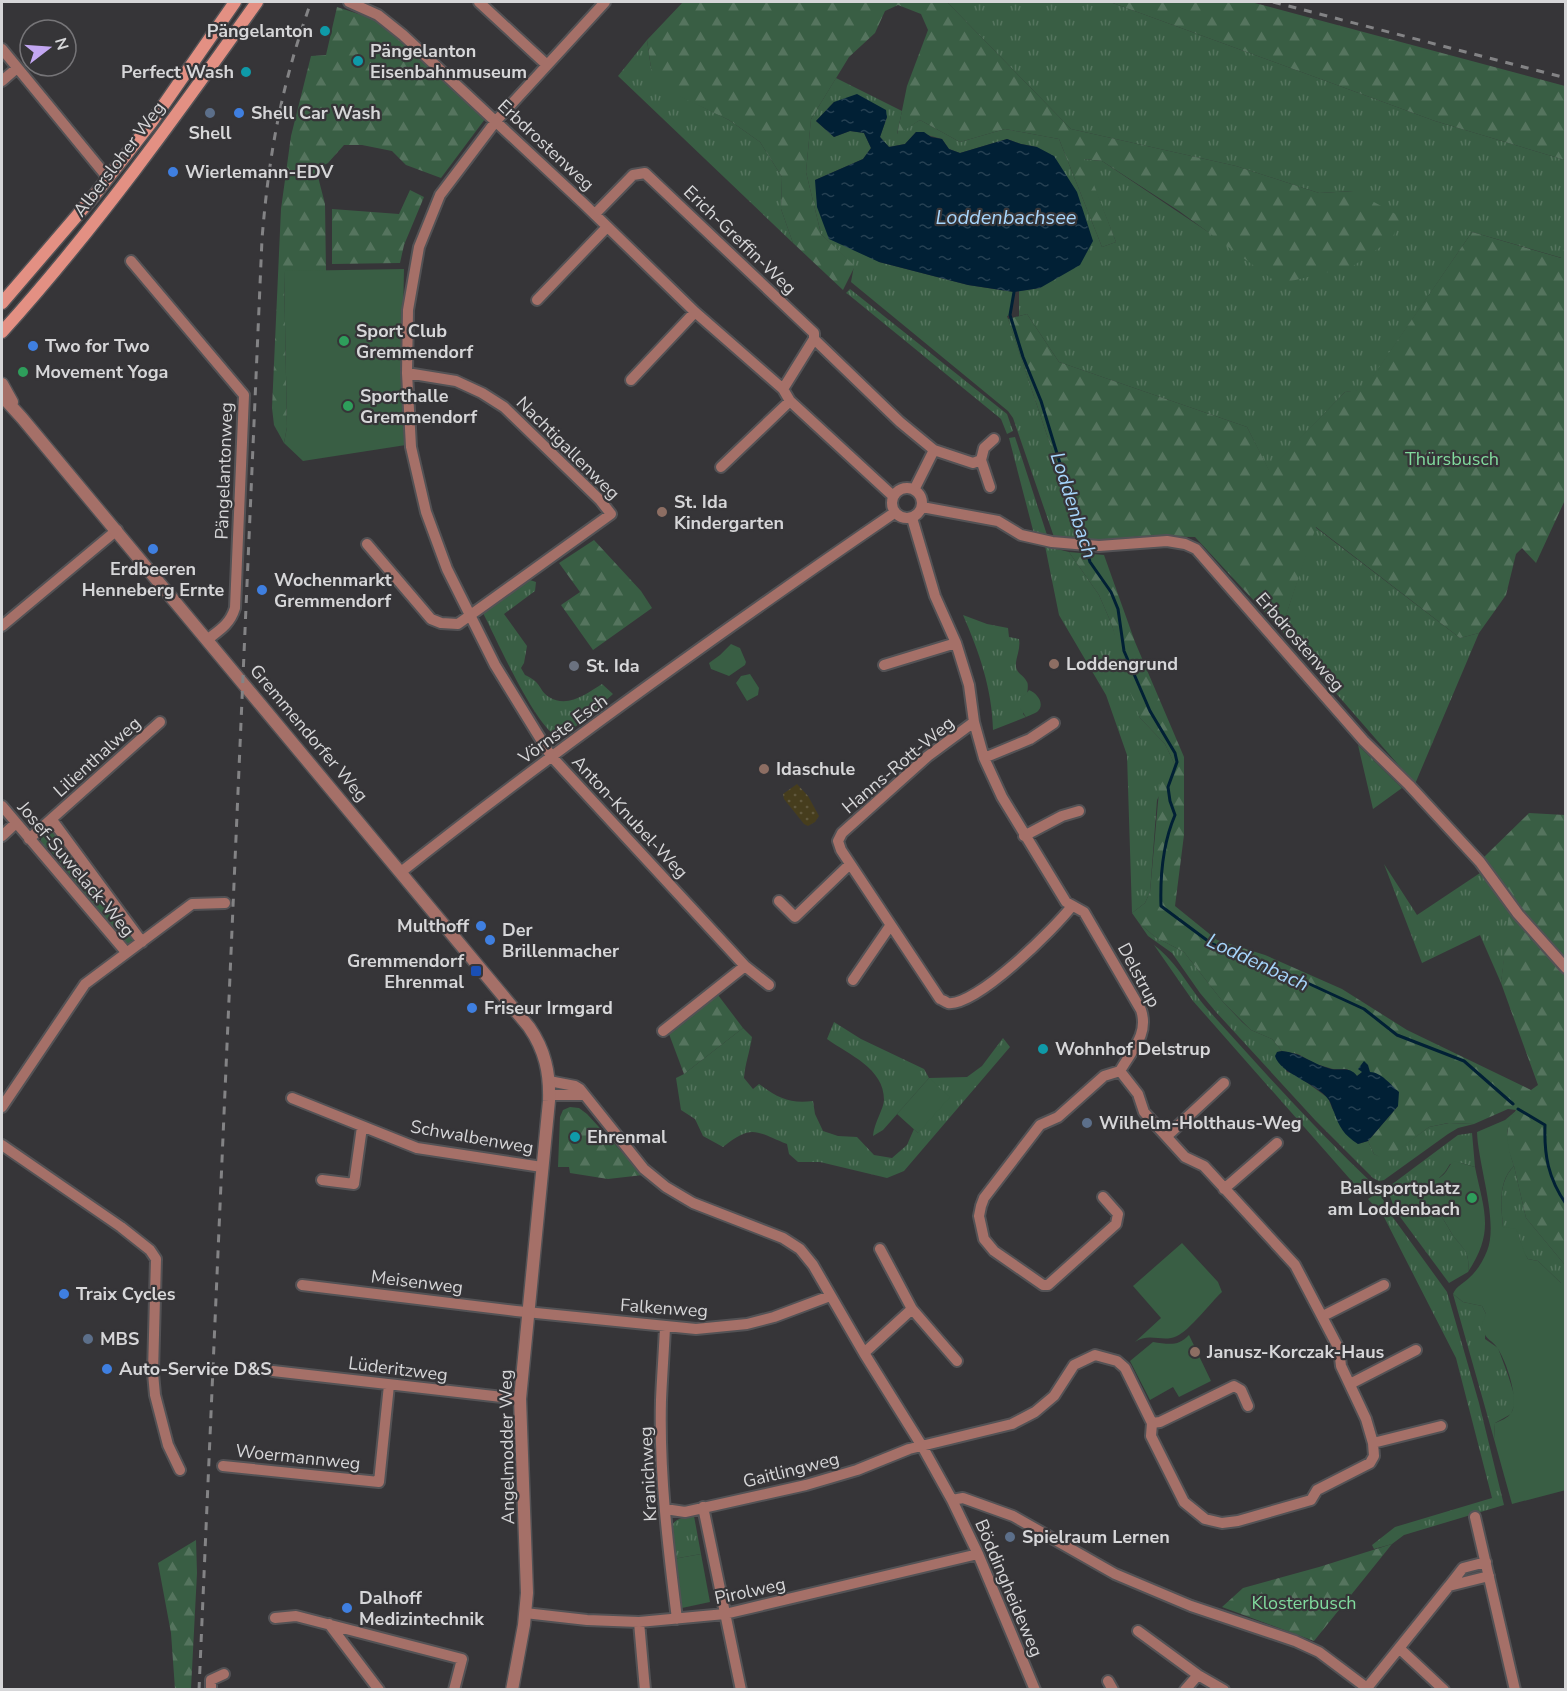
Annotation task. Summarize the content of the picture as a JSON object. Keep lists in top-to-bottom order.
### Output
{
  "streets": {
    "main road": ["Albersloher Weg"],
    "street": [
      "Erbdrostenweg",
      "Erich-Greffin-Weg",
      "Nachtigallenweg",
      "Pängelantonweg",
      "Vörnste Esch",
      "Gremmendorfer Weg",
      "Lilienthalweg",
      "Hanns-Rott-Weg",
      "Anton-Knubel-Weg",
      "Josef-Suwelack-Weg",
      "Delstrup",
      "Schwalbenweg",
      "Meisenweg",
      "Falkenweg",
      "Lüderitzweg",
      "Angelmodder Weg",
      "Woermannweg",
      "Gaitlingweg",
      "Kranichweg",
      "Böddingheideweg",
      "Pirolweg"
    ]
  },
  "crossings": [
    ["Erbdrostenweg", "Erich-Greffin-Weg"],
    ["Erbdrostenweg", "Vörnste Esch"],
    ["Erbdrostenweg", "Anton-Knubel-Weg"],
    ["Erbdrostenweg", "Delstrup"],
    ["Nachtigallenweg", "Anton-Knubel-Weg"],
    ["Pängelantonweg", "Gremmendorfer Weg"],
    ["Vörnste Esch", "Gremmendorfer Weg"],
    ["Vörnste Esch", "Anton-Knubel-Weg"],
    ["Vörnste Esch", "Delstrup"],
    ["Gremmendorfer Weg", "Angelmodder Weg"],
    ["Lilienthalweg", "Josef-Suwelack-Weg"],
    ["Hanns-Rott-Weg", "Delstrup"],
    ["Schwalbenweg", "Angelmodder Weg"],
    ["Meisenweg", "Falkenweg"],
    ["Meisenweg", "Angelmodder Weg"],
    ["Falkenweg", "Angelmodder Weg"],
    ["Falkenweg", "Kranichweg"],
    ["Lüderitzweg", "Angelmodder Weg"],
    ["Lüderitzweg", "Woermannweg"],
    ["Angelmodder Weg", "Pirolweg"],
    ["Gaitlingweg", "Kranichweg"],
    ["Kranichweg", "Pirolweg"],
    ["Böddingheideweg", "Pirolweg"]
  ],
  "water": ["Loddenbachsee", "Loddenbach"],
  "parks": ["Thürsbusch", "Klosterbusch"],
  "places": {
    "other": [
      "Pängelanton",
      "Pängelanton Eisenbahnmuseum",
      "Perfect Wash",
      "Shell",
      "Shell Car Wash",
      "Wierlemann-EDV",
      "Sport Club Gremmendorf",
      "Two for Two",
      "Movement Yoga",
      "Sporthalle Gremmendorf",
      "St. Ida Kindergarten",
      "Erdbeeren Henneberg Ernte",
      "Wochenmarkt Gremmendorf",
      "Loddengrund",
      "St. Ida",
      "Idaschule",
      "Multhoff",
      "Der Brillenmacher",
      "Friseur Irmgard",
      "Wohnhof Delstrup",
      "Wilhelm-Holthaus-Weg",
      "Ehrenmal",
      "Ballsportplatz am Loddenbach",
      "Traix Cycles",
      "MBS",
      "Janusz-Korczak-Haus",
      "Auto-Service D&S",
      "Spielraum Lernen",
      "Dalhoff Medizintechnik"
    ],
    "transit": ["Gremmendorf Ehrenmal"]
  },
  "north": "right"
}
